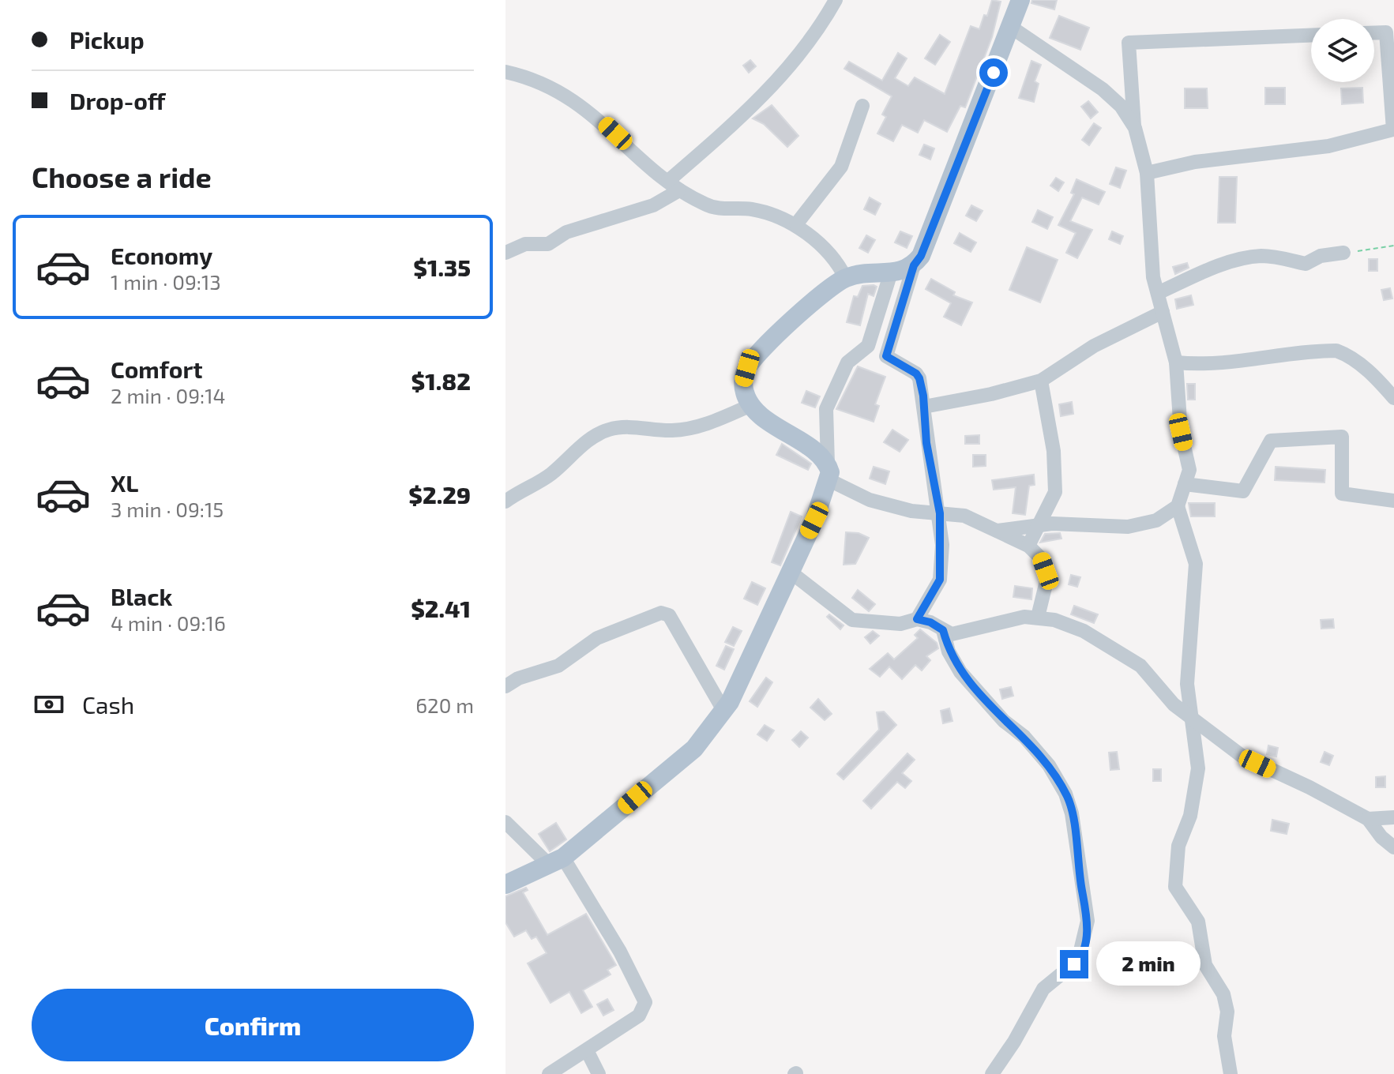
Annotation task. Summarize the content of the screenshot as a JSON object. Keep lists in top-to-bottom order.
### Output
{
  "page": {
    "banner": ["Pickup", "Drop-off"],
    "heading": "Choose a ride",
    "list": [
      {
        "name": "Economy",
        "note": "1 min · 09:13",
        "value": "$1.35"
      },
      {
        "name": "Comfort",
        "note": "2 min · 09:14",
        "value": "$1.82"
      },
      {
        "name": "XL",
        "note": "3 min · 09:15",
        "value": "$2.29"
      },
      {
        "name": "Black",
        "note": "4 min · 09:16",
        "value": "$2.41"
      }
    ],
    "pay": ["Cash", "620 m"],
    "bubble": "2 min",
    "buttons": "Confirm"
  }
}
